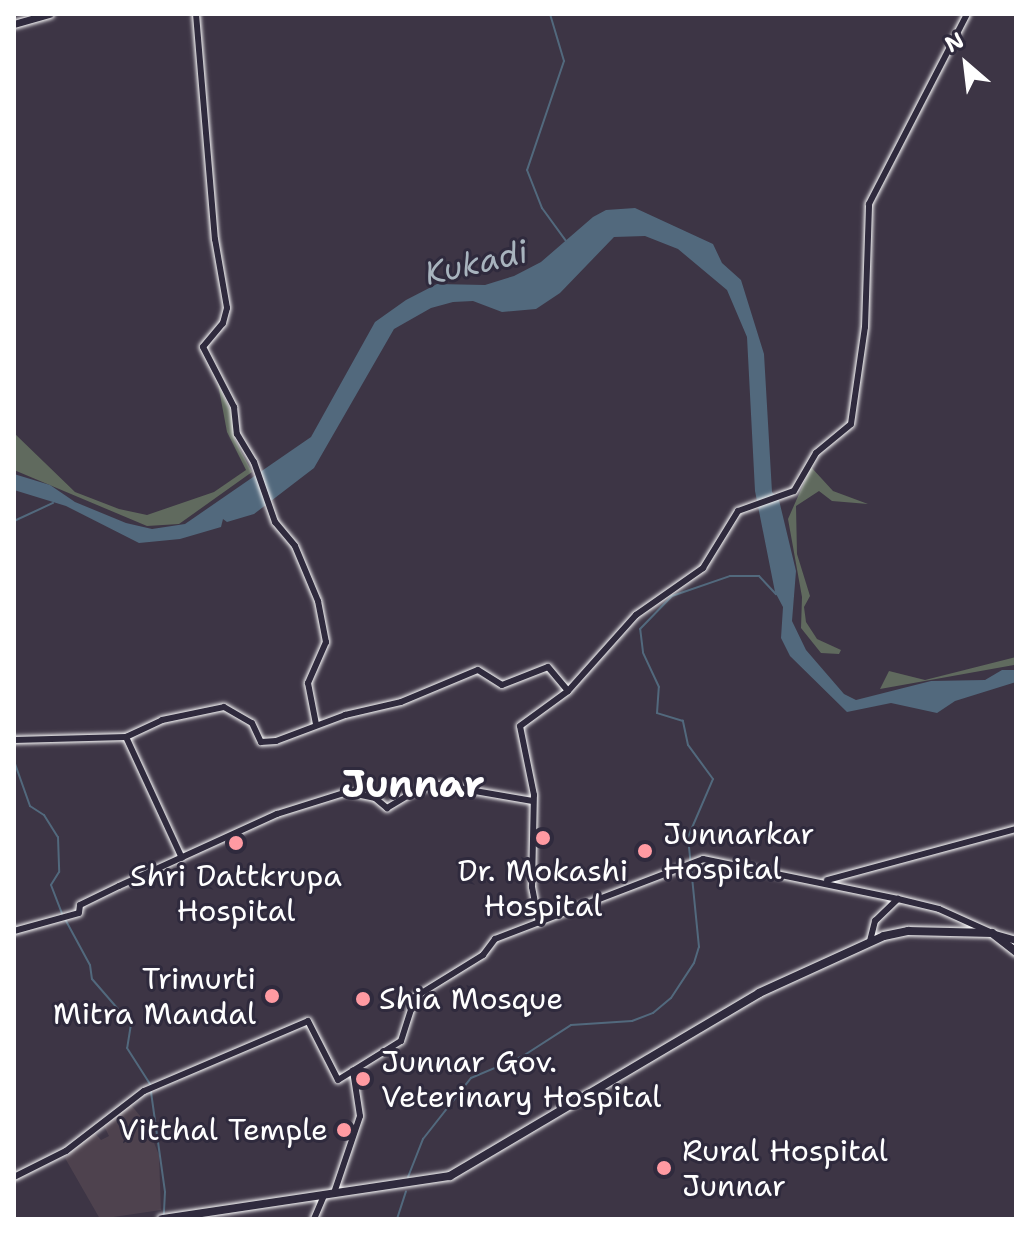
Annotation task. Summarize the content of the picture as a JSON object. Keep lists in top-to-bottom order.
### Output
{
  "districts": ["Junnar"],
  "water": ["Kukadi"],
  "places": [
    "Dr. Mokashi Hospital",
    "Shri Dattkrupa Hospital",
    "Junnarkar Hospital",
    "Trimurti Mitra Mandal",
    "Shia Mosque",
    "Junnar Gov. Veterinary Hospital",
    "Vitthal Temple",
    "Rural Hospital Junnar"
  ],
  "north": "top left"
}
